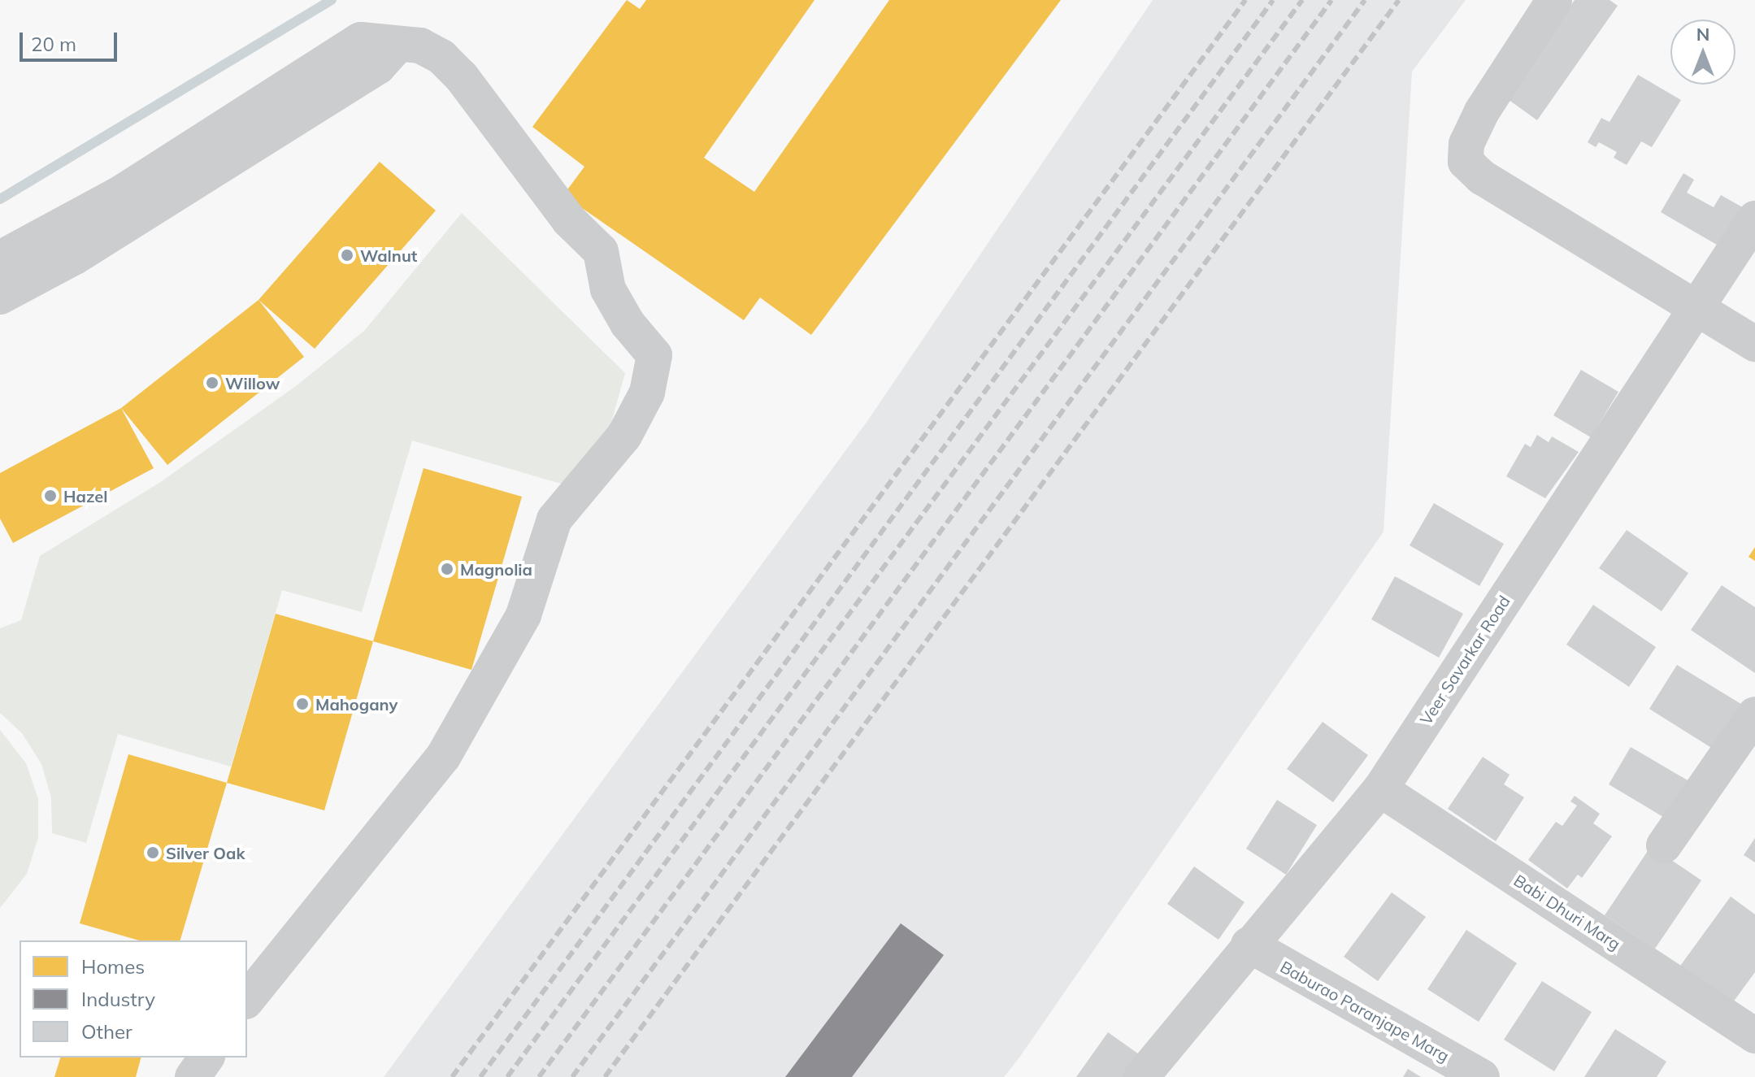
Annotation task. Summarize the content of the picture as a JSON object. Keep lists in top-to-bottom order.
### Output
{
  "streets": {
    "street": ["Veer Savarkar Road", "Babi Dhuri Marg", "Baburao Paranjape Marg"]
  },
  "crossings": [
    ["Veer Savarkar Road", "Babi Dhuri Marg"],
    ["Veer Savarkar Road", "Baburao Paranjape Marg"]
  ],
  "places": [
    "Walnut",
    "Willow",
    "Hazel",
    "Magnolia",
    "Mahogany",
    "Silver Oak"
  ],
  "legend": ["Homes", "Industry", "Other"],
  "scale_bar": "20 m",
  "north": "top"
}
